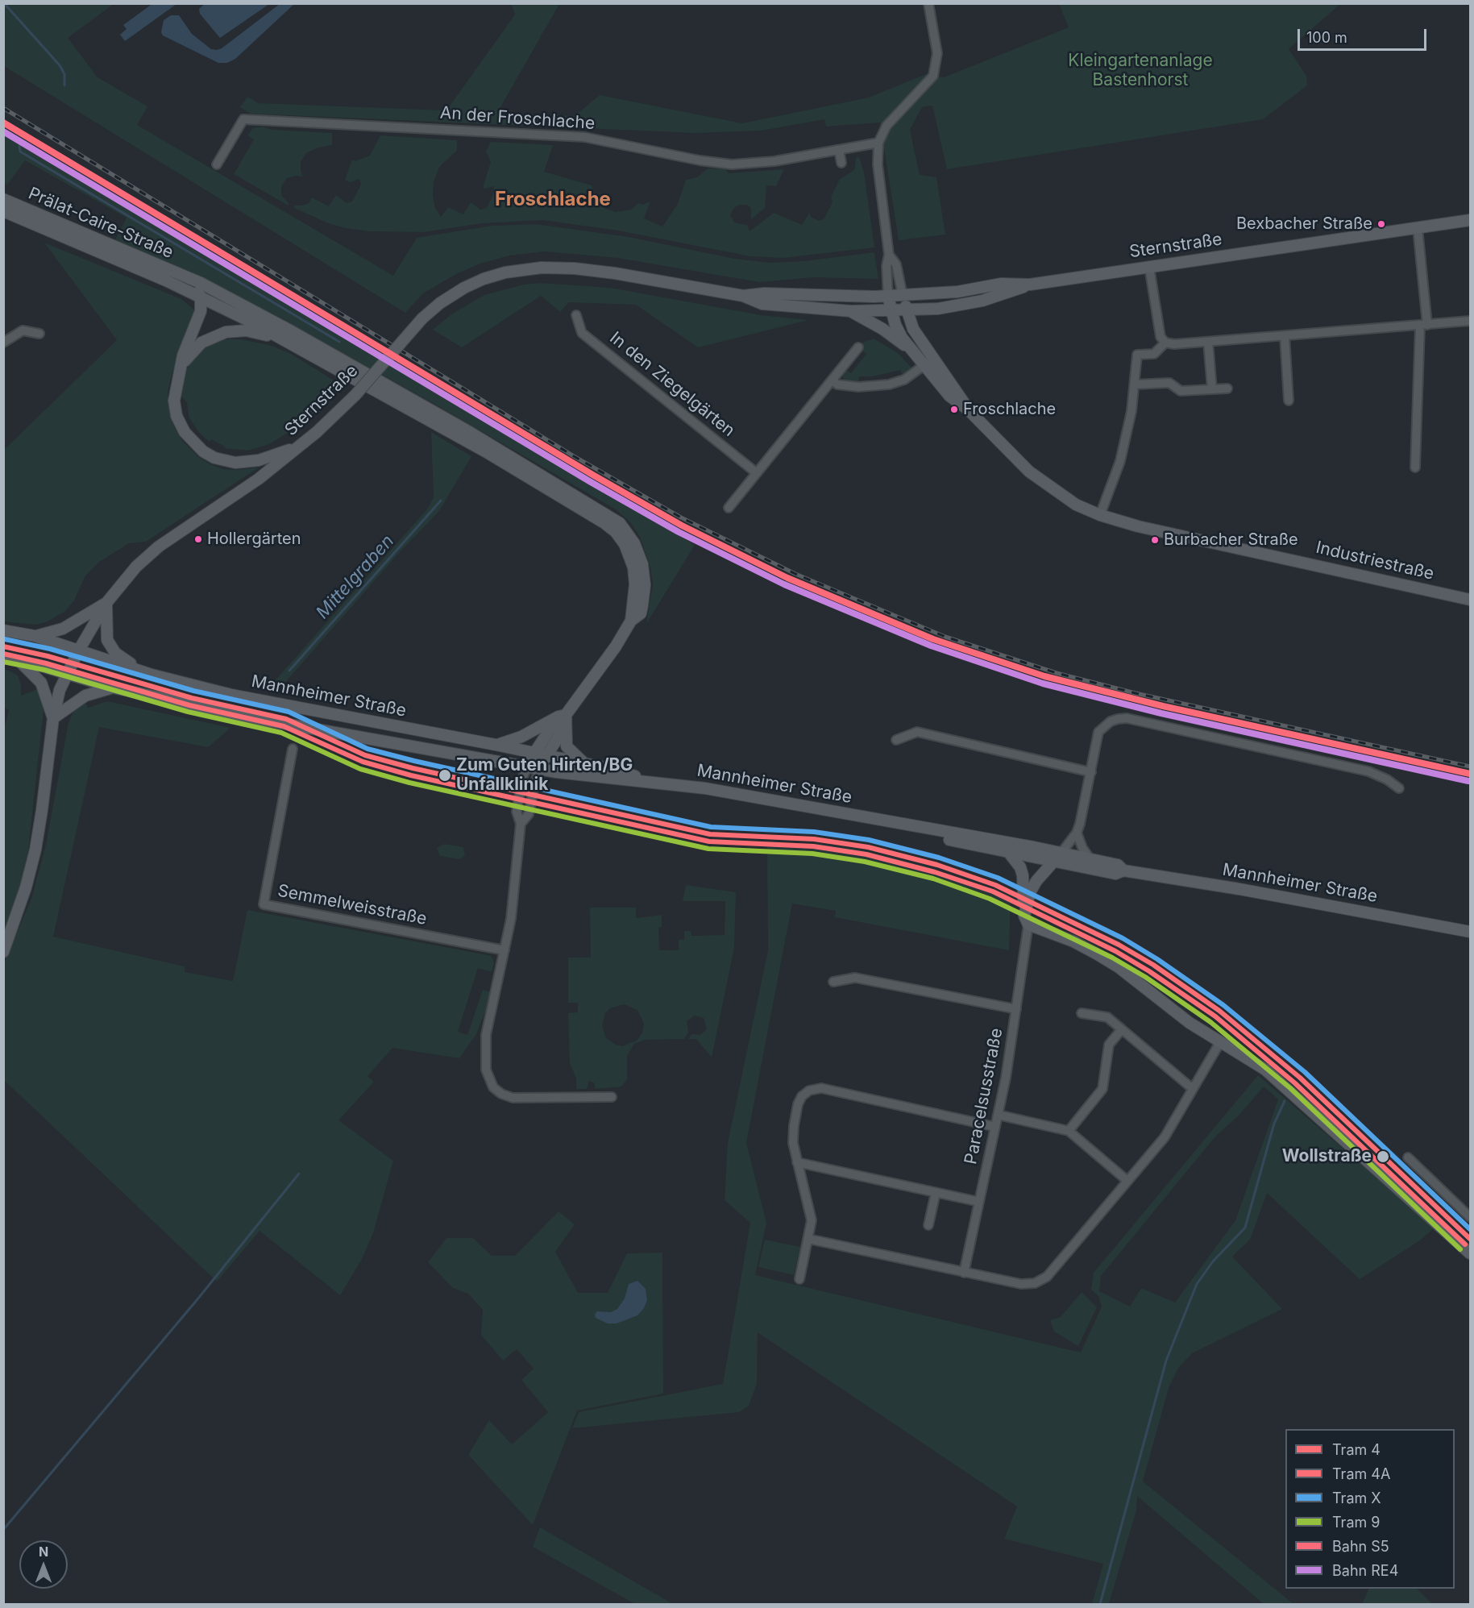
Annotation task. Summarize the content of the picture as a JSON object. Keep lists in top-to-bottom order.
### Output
{
  "streets": {
    "street": [
      "An der Froschlache",
      "Prälat-Caire-Straße",
      "Sternstraße",
      "In den Ziegelgärten",
      "Industriestraße",
      "Mannheimer Straße",
      "Semmelweisstraße",
      "Paracelsusstraße"
    ]
  },
  "crossings": [
    ["Prälat-Caire-Straße", "Mannheimer Straße"],
    ["Sternstraße", "Industriestraße"],
    ["Sternstraße", "Mannheimer Straße"]
  ],
  "districts": ["Froschlache"],
  "water": ["Mittelgraben"],
  "parks": ["Kleingartenanlage Bastenhorst"],
  "places": [
    "Bexbacher Straße",
    "Froschlache",
    "Hollergärten",
    "Burbacher Straße",
    "Zum Guten Hirten/BG Unfallklinik",
    "Wollstraße"
  ],
  "lines": [
    "rail line S5",
    "rail line RE4",
    "tram line X",
    "tram line 4",
    "tram line 4A",
    "tram line 9"
  ],
  "legend": [
    "Tram 4",
    "Tram 4A",
    "Tram X",
    "Tram 9",
    "Bahn S5",
    "Bahn RE4"
  ],
  "scale_bar": "100 m",
  "north": "top"
}
